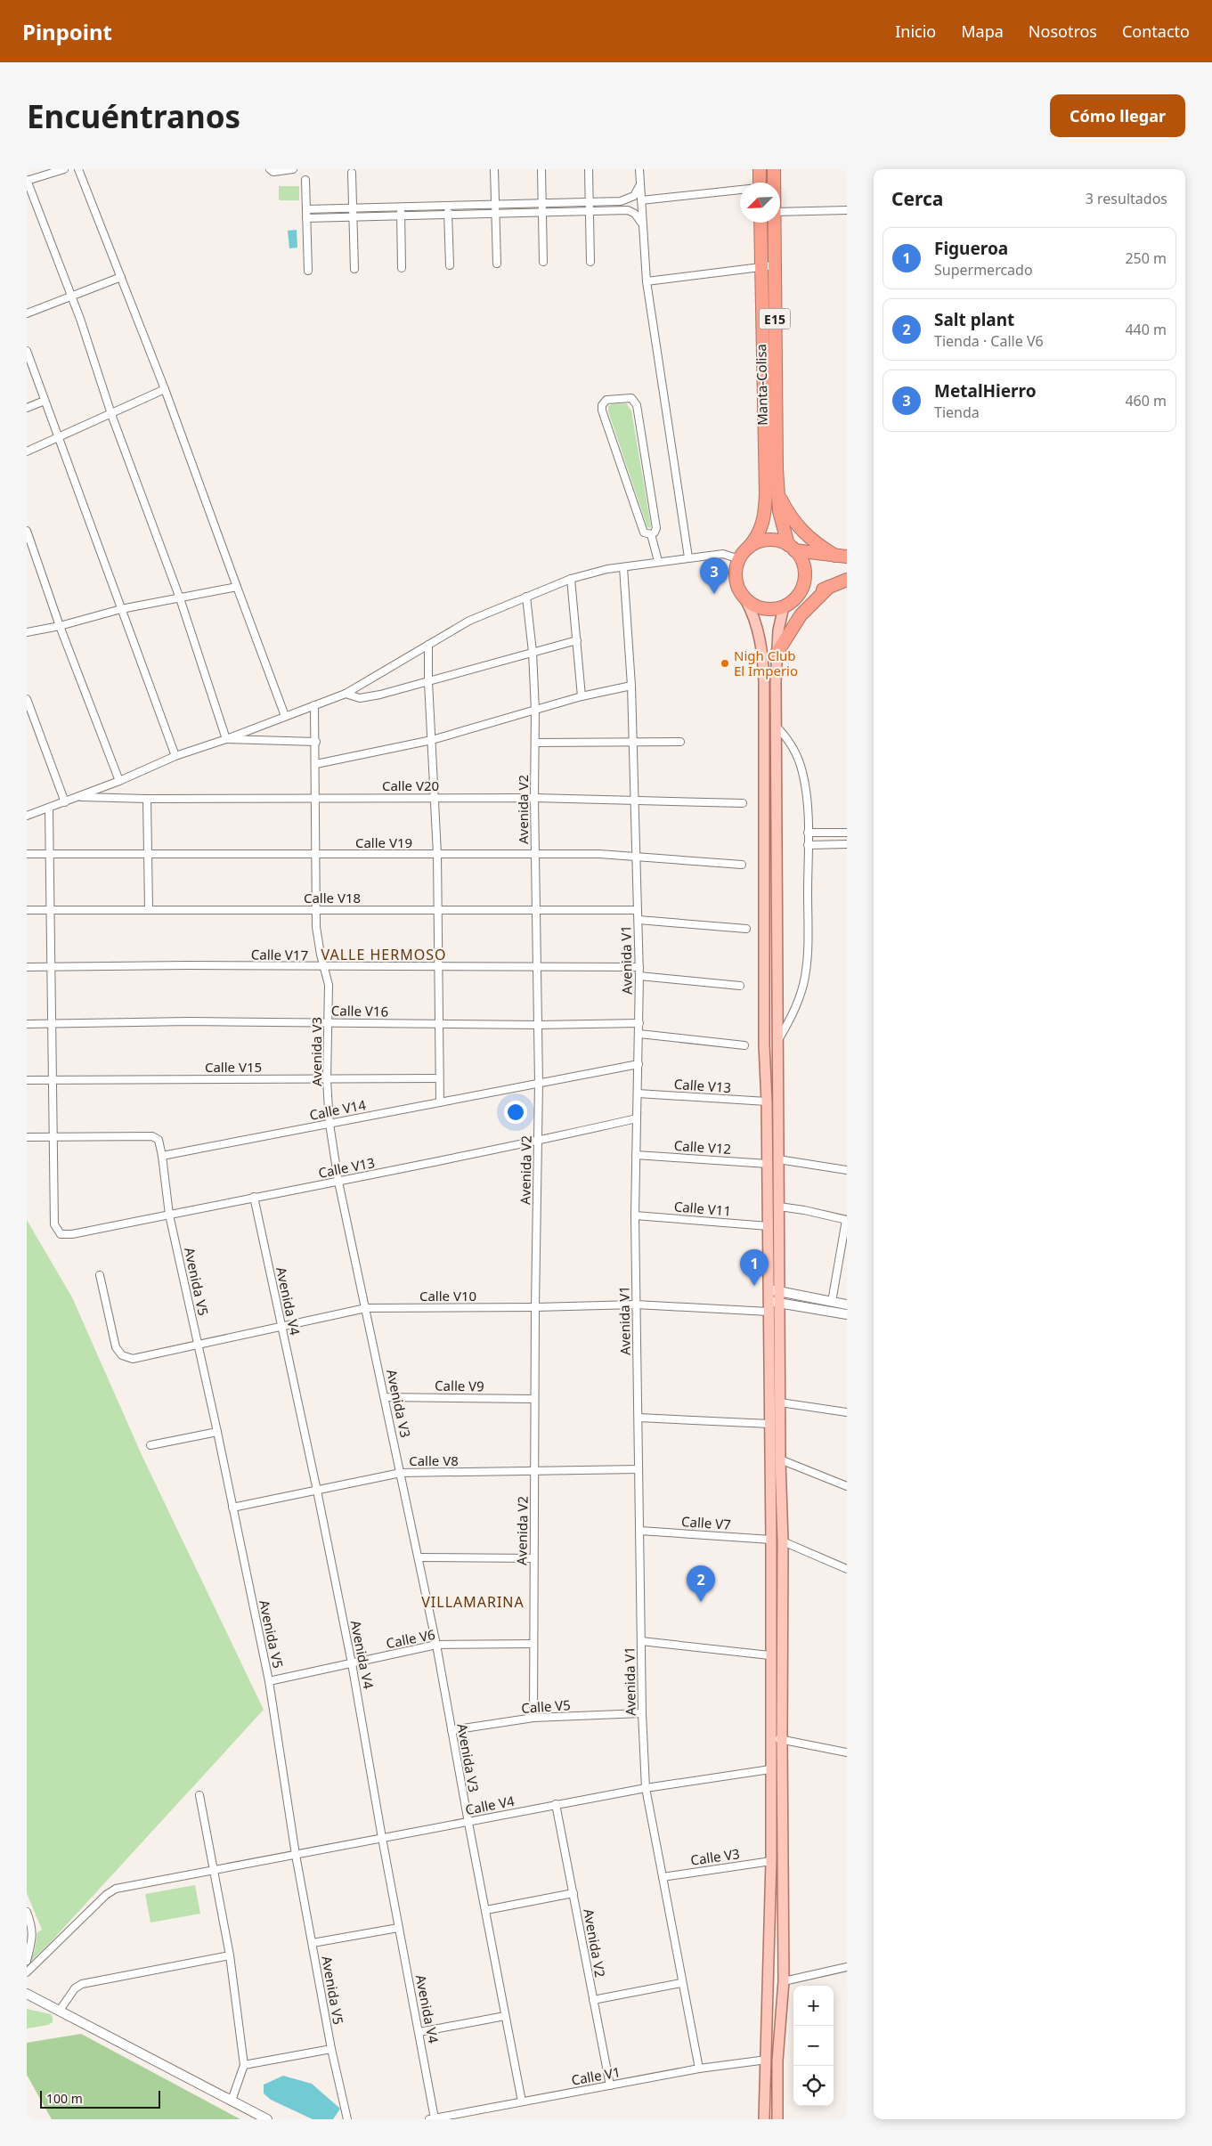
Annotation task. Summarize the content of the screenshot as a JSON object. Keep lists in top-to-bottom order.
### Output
{
  "streets": {
    "highway": ["E15", "Manta-Colisa"],
    "street": [
      "Calle V20",
      "Avenida V2",
      "Calle V19",
      "Calle V18",
      "Calle V17",
      "Avenida V1",
      "Calle V16",
      "Avenida V3",
      "Calle V15",
      "Calle V13",
      "Calle V14",
      "Calle V12",
      "Calle V11",
      "Avenida V5",
      "Calle V10",
      "Avenida V4",
      "Calle V9",
      "Calle V8",
      "Calle V7",
      "Calle V6",
      "Calle V5",
      "Calle V4",
      "Calle V3",
      "Calle V1"
    ]
  },
  "crossings": [
    ["E15", "Manta-Colisa"],
    ["Calle V20", "Avenida V2"],
    ["Calle V20", "Avenida V1"],
    ["Calle V20", "Avenida V3"],
    ["Avenida V2", "Calle V19"],
    ["Avenida V2", "Calle V18"],
    ["Avenida V2", "Calle V17"],
    ["Avenida V2", "Calle V16"],
    ["Avenida V2", "Calle V13"],
    ["Avenida V2", "Calle V14"],
    ["Avenida V2", "Calle V10"],
    ["Avenida V2", "Calle V9"],
    ["Avenida V2", "Calle V8"],
    ["Avenida V2", "Calle V6"],
    ["Avenida V2", "Calle V5"],
    ["Avenida V2", "Calle V4"],
    ["Avenida V2", "Calle V1"],
    ["Calle V19", "Avenida V1"],
    ["Calle V19", "Avenida V3"],
    ["Calle V18", "Avenida V1"],
    ["Calle V18", "Avenida V3"],
    ["Calle V17", "Avenida V1"],
    ["Calle V17", "Avenida V3"],
    ["Avenida V1", "Calle V16"],
    ["Avenida V1", "Calle V13"],
    ["Avenida V1", "Calle V14"],
    ["Avenida V1", "Calle V12"],
    ["Avenida V1", "Calle V11"],
    ["Avenida V1", "Calle V10"],
    ["Avenida V1", "Calle V8"],
    ["Avenida V1", "Calle V7"],
    ["Avenida V1", "Calle V5"],
    ["Avenida V1", "Calle V4"],
    ["Avenida V1", "Calle V3"],
    ["Avenida V1", "Calle V1"],
    ["Calle V16", "Avenida V3"],
    ["Avenida V3", "Calle V15"],
    ["Avenida V3", "Calle V13"],
    ["Avenida V3", "Calle V14"],
    ["Avenida V3", "Calle V10"],
    ["Avenida V3", "Calle V9"],
    ["Avenida V3", "Calle V8"],
    ["Avenida V3", "Calle V6"],
    ["Avenida V3", "Calle V5"],
    ["Avenida V3", "Calle V4"],
    ["Avenida V3", "Calle V1"],
    ["Calle V13", "Avenida V5"],
    ["Calle V13", "Avenida V4"],
    ["Calle V14", "Avenida V5"],
    ["Avenida V5", "Calle V10"],
    ["Avenida V5", "Calle V8"],
    ["Avenida V5", "Calle V6"],
    ["Avenida V5", "Calle V4"],
    ["Calle V10", "Avenida V4"],
    ["Avenida V4", "Calle V8"],
    ["Avenida V4", "Calle V6"],
    ["Avenida V4", "Calle V4"],
    ["Avenida V4", "Calle V1"]
  ],
  "districts": ["VALLE HERMOSO", "VILLAMARINA"],
  "places": ["Nigh Club El Imperio"],
  "scale_bar": "100 m",
  "north": "bottom left",
  "page": {
    "header": "Pinpoint",
    "nav": [
      "Inicio",
      "Mapa",
      "Nosotros",
      "Contacto"
    ],
    "buttons": "Cómo llegar",
    "title": "Encuéntranos",
    "heading": ["Cerca", "3 resultados"],
    "list": [
      {
        "mark": "1",
        "name": "Figueroa",
        "note": "Supermercado",
        "value": "250 m"
      },
      {
        "mark": "2",
        "name": "Salt plant",
        "note": "Tienda · Calle V6",
        "value": "440 m"
      },
      {
        "mark": "3",
        "name": "MetalHierro",
        "note": "Tienda",
        "value": "460 m"
      }
    ],
    "pins": ["3", "1", "2"],
    "map_buttons": ["+", "−"],
    "scale": "100 m"
  }
}
